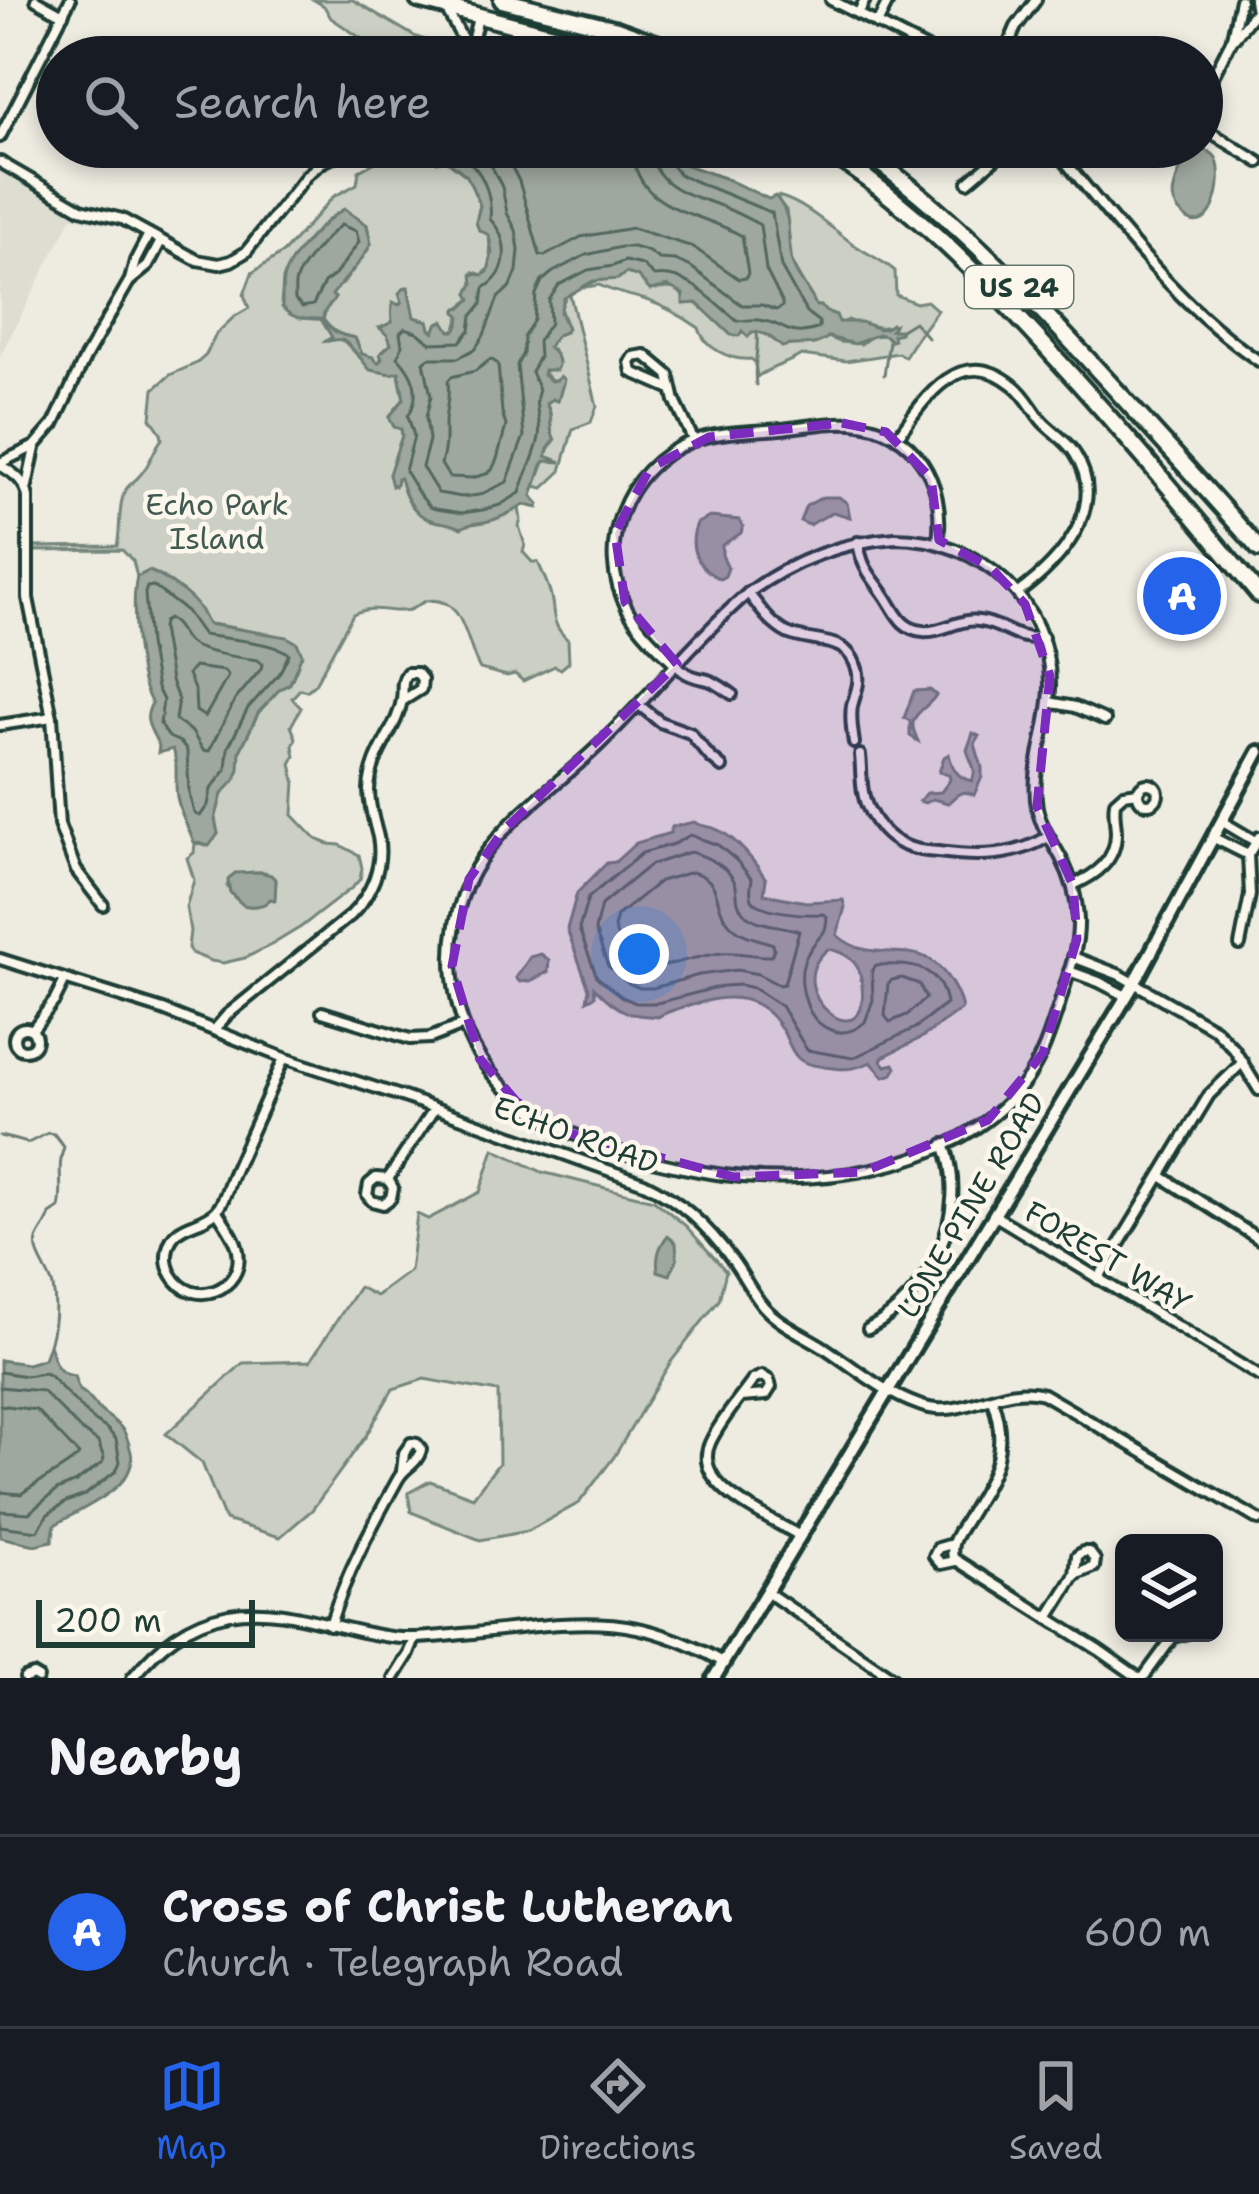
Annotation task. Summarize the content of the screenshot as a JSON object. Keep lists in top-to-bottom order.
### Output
{
  "streets": {
    "highway": ["US 24"],
    "street": ["ECHO ROAD", "LONE PINE ROAD", "FOREST WAY"]
  },
  "crossings": [
    ["ECHO ROAD", "LONE PINE ROAD"],
    ["LONE PINE ROAD", "FOREST WAY"]
  ],
  "parks": ["Echo Park Island"],
  "scale_bar": "200 m",
  "page": {
    "search": "Search here",
    "pins": "A",
    "scale": "200 m",
    "heading": "Nearby",
    "list": [
      {
        "mark": "A",
        "name": "Cross of Christ Lutheran",
        "note": "Church · Telegraph Road",
        "value": "600 m"
      }
    ],
    "nav": ["Map", "Directions", "Saved"]
  }
}
